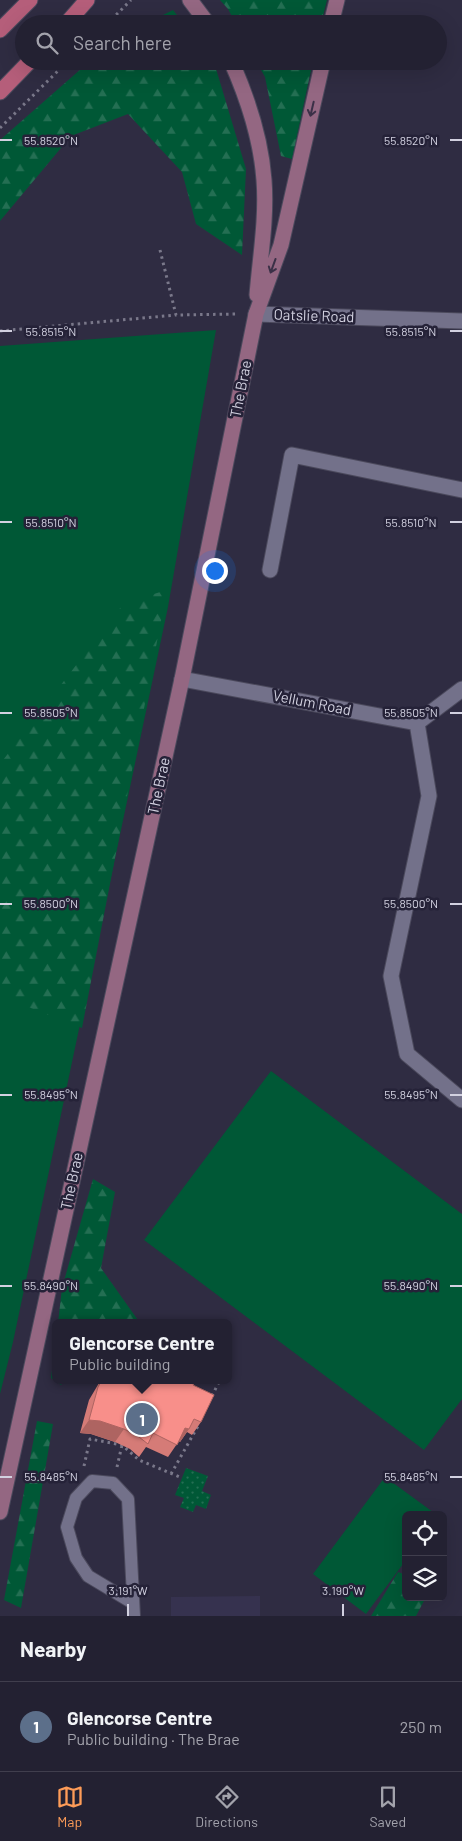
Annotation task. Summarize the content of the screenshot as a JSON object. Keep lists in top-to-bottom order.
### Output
{
  "streets": {
    "main road": ["The Brae"],
    "street": ["Oatslie Road", "Vellum Road"]
  },
  "crossings": [
    ["Oatslie Road", "The Brae"],
    ["The Brae", "Vellum Road"]
  ],
  "page": {
    "search": "Search here",
    "popup": ["Glencorse Centre", "Public building"],
    "pins": "1",
    "heading": "Nearby",
    "list": [
      {
        "mark": "1",
        "name": "Glencorse Centre",
        "note": "Public building · The Brae",
        "value": "250 m"
      }
    ],
    "nav": ["Map", "Directions", "Saved"]
  },
  "coordinates": [
    "55.8520°N",
    "55.8515°N",
    "55.8510°N",
    "55.8505°N",
    "55.8500°N",
    "55.8495°N",
    "55.8490°N",
    "55.8485°N",
    "3.191°W",
    "3.190°W"
  ]
}
